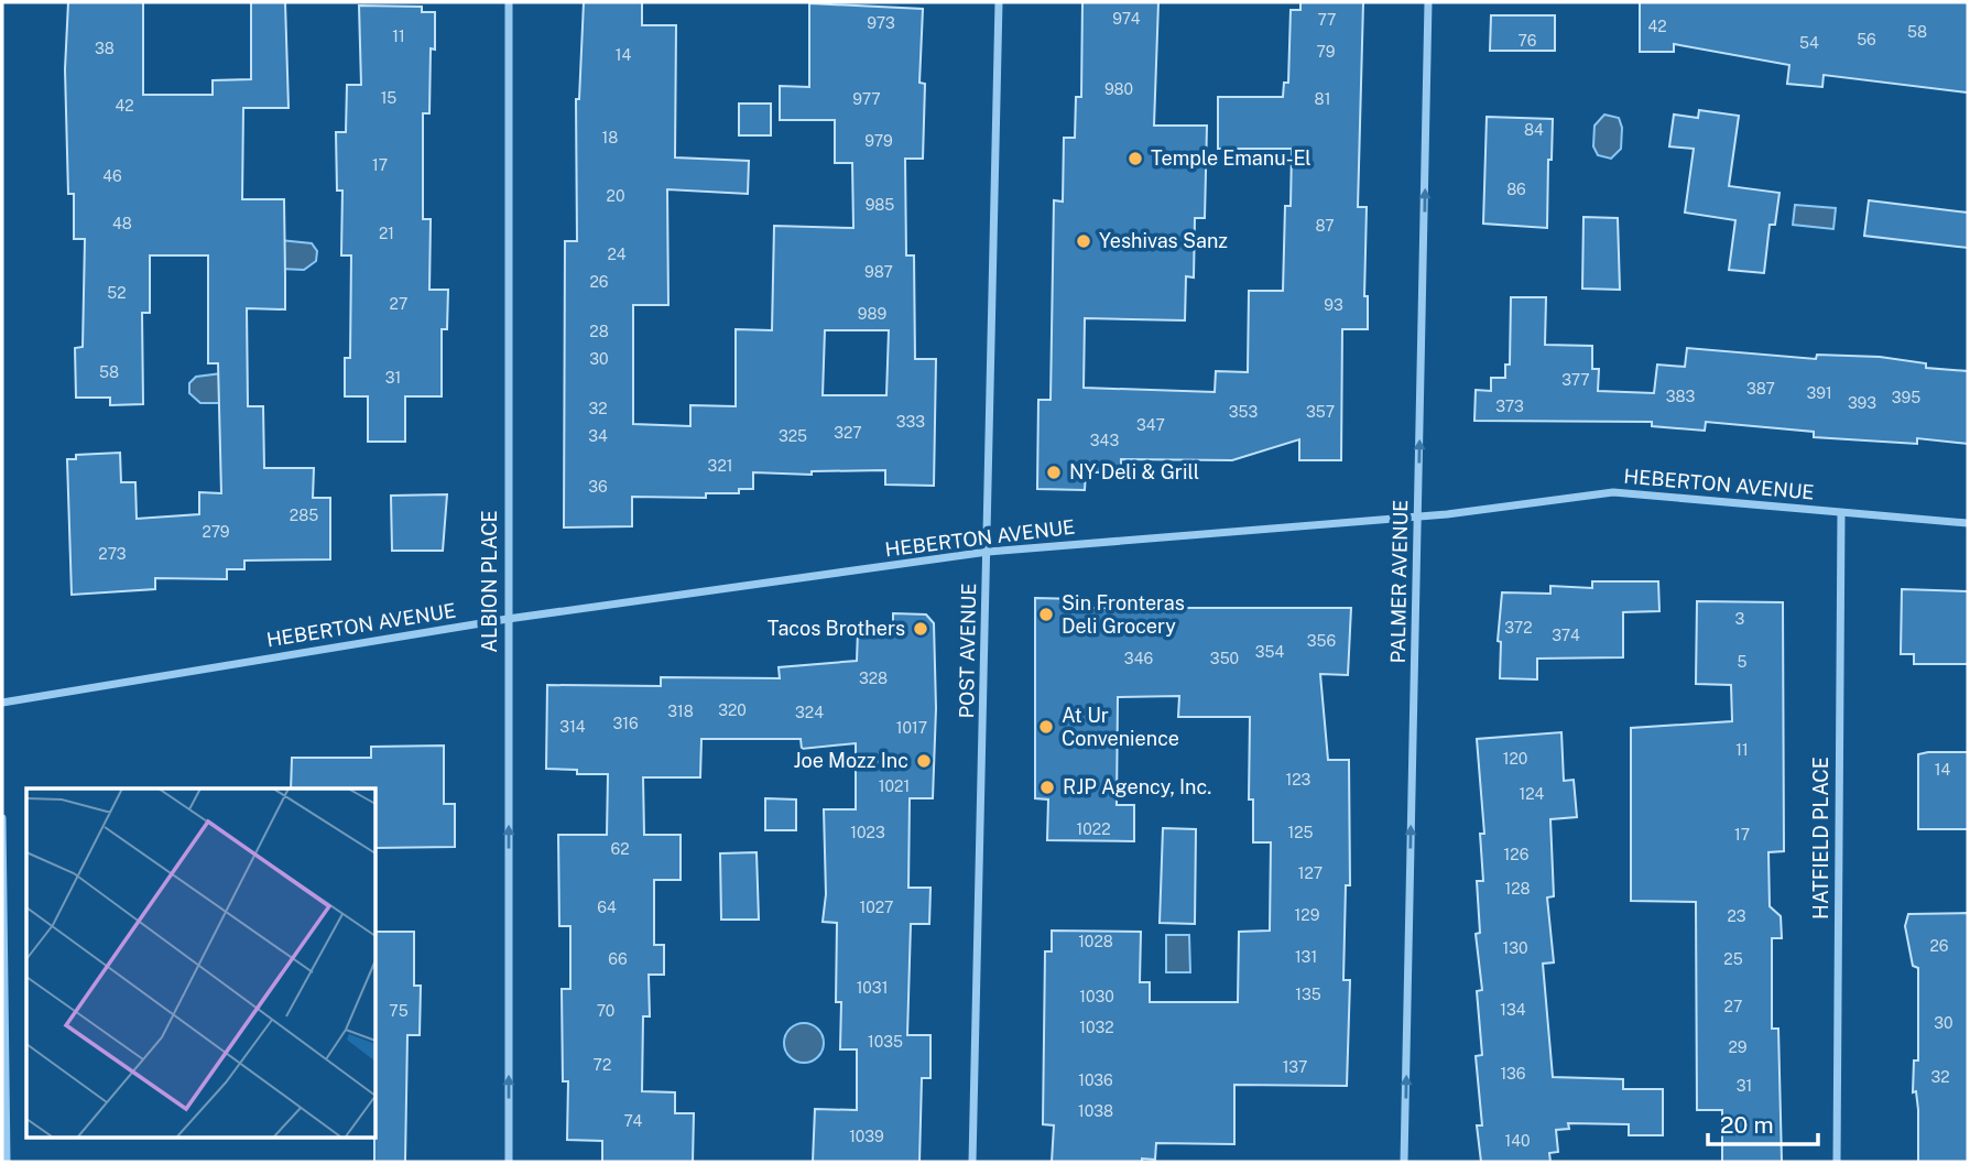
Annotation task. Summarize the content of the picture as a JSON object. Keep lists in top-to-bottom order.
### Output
{
  "streets": {
    "street": [
      "HEBERTON AVENUE",
      "ALBION PLACE",
      "PALMER AVENUE",
      "POST AVENUE",
      "HATFIELD PLACE"
    ]
  },
  "crossings": [
    ["HEBERTON AVENUE", "ALBION PLACE"],
    ["HEBERTON AVENUE", "PALMER AVENUE"],
    ["HEBERTON AVENUE", "POST AVENUE"],
    ["HEBERTON AVENUE", "HATFIELD PLACE"]
  ],
  "one_way": ["ALBION PLACE", "PALMER AVENUE"],
  "places": [
    "Temple Emanu-El",
    "Yeshivas Sanz",
    "NY Deli & Grill",
    "Sin Fronteras Deli Grocery",
    "Tacos Brothers",
    "At Ur Convenience",
    "Joe Mozz Inc",
    "RJP Agency, Inc."
  ],
  "house_numbers": [
    "974",
    "77",
    "973",
    "42",
    "58",
    "11",
    "56",
    "76",
    "54",
    "38",
    "79",
    "14",
    "980",
    "15",
    "977",
    "81",
    "42",
    "84",
    "18",
    "979",
    "17",
    "46",
    "86",
    "20",
    "985",
    "48",
    "87",
    "21",
    "24",
    "987",
    "26",
    "52",
    "27",
    "93",
    "989",
    "28",
    "30",
    "58",
    "31",
    "377",
    "387",
    "391",
    "383",
    "395",
    "393",
    "373",
    "32",
    "353",
    "357",
    "333",
    "347",
    "327",
    "34",
    "325",
    "343",
    "321",
    "36",
    "285",
    "279",
    "273",
    "3",
    "372",
    "374",
    "356",
    "354",
    "346",
    "350",
    "5",
    "328",
    "320",
    "318",
    "324",
    "316",
    "314",
    "1017",
    "11",
    "120",
    "14",
    "123",
    "1021",
    "124",
    "1022",
    "1023",
    "125",
    "17",
    "62",
    "126",
    "127",
    "128",
    "64",
    "1027",
    "129",
    "23",
    "1028",
    "26",
    "130",
    "131",
    "66",
    "25",
    "1031",
    "135",
    "1030",
    "27",
    "134",
    "75",
    "70",
    "30",
    "1032",
    "1035",
    "29",
    "72",
    "137",
    "136",
    "32",
    "1036",
    "31",
    "1038",
    "74",
    "1039",
    "140"
  ],
  "scale_bar": "20 m"
}
